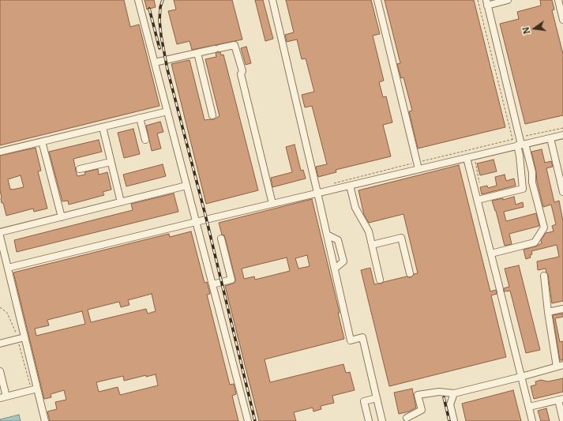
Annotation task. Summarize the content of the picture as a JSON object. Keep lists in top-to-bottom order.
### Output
{
  "north": "left"
}
